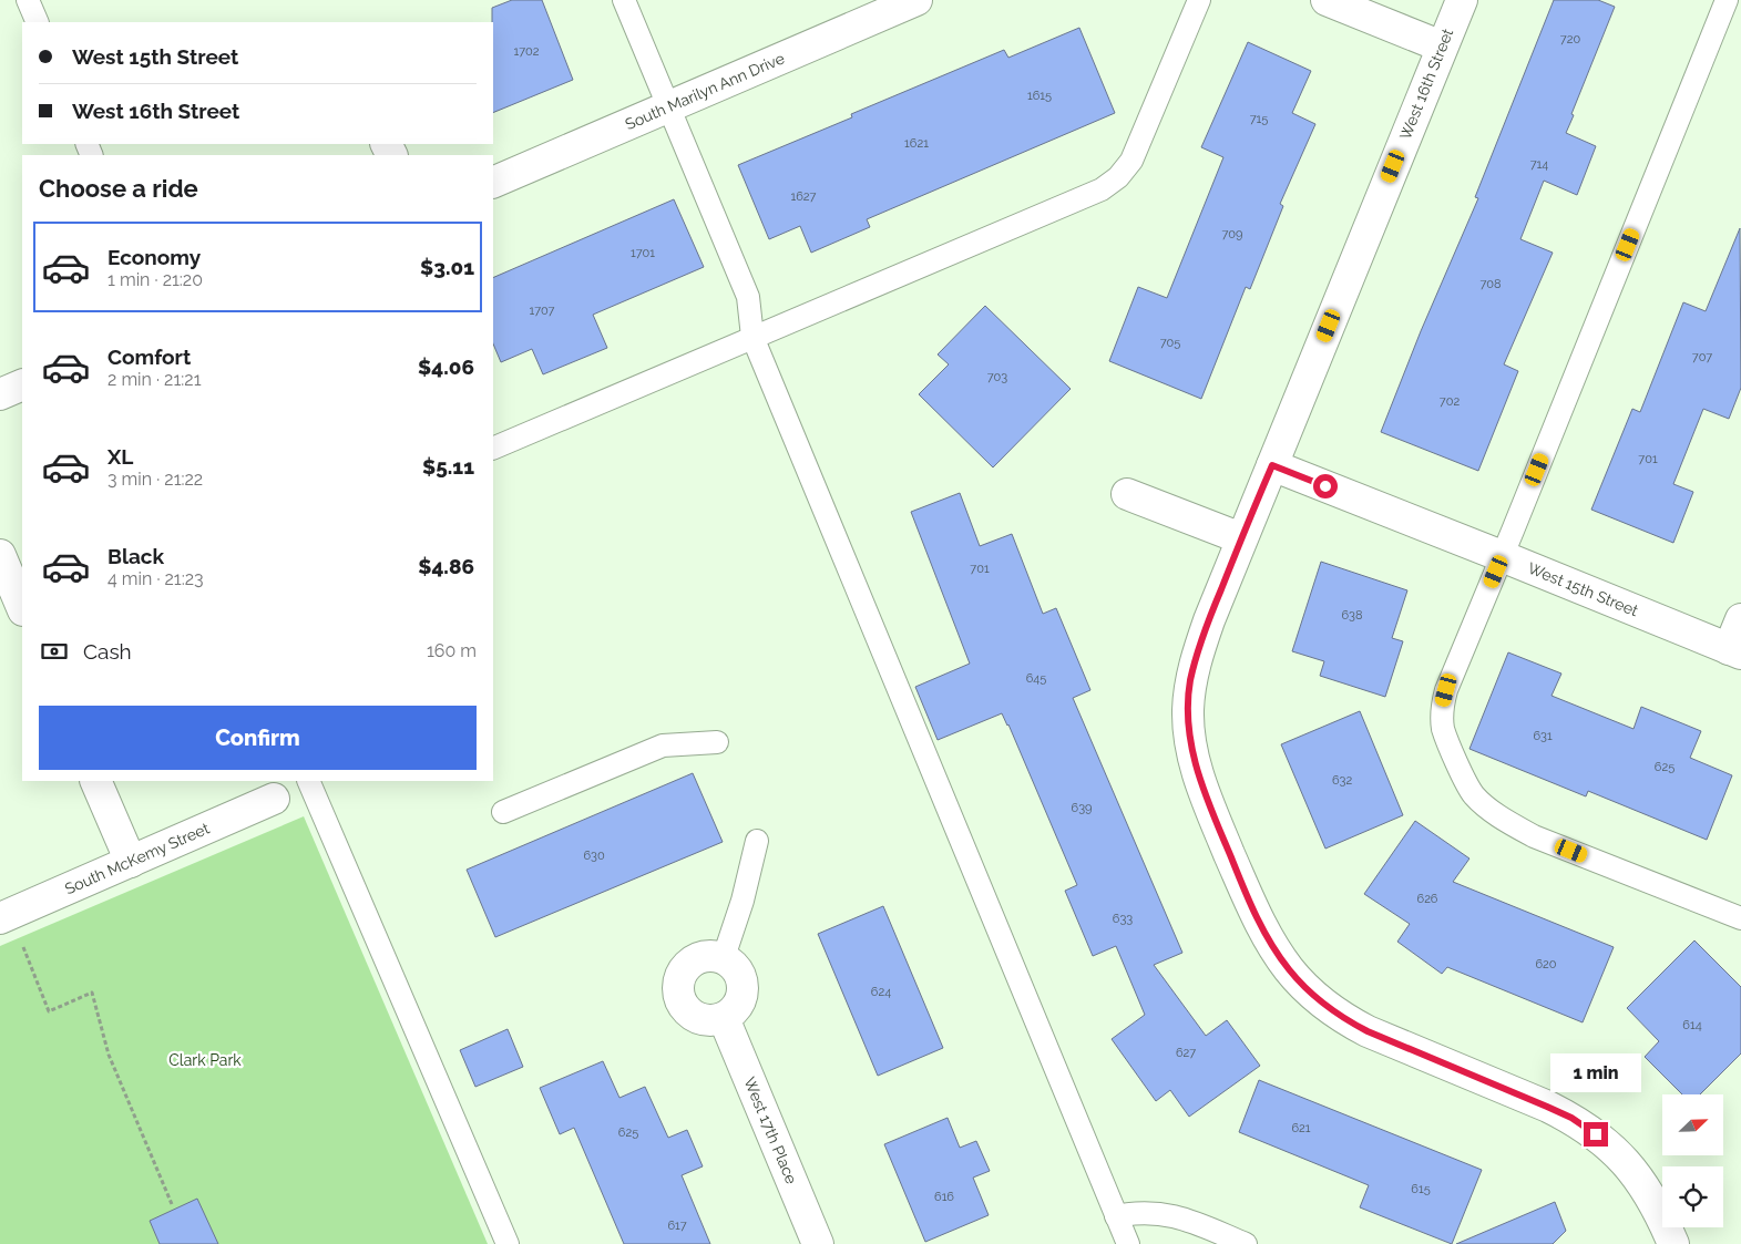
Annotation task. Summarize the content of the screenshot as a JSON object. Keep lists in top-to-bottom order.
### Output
{
  "streets": {
    "street": [
      "West 16th Street",
      "South Marilyn Ann Drive",
      "West 15th Street",
      "South McKemy Street",
      "West 17th Place"
    ]
  },
  "crossings": [
    ["West 16th Street", "West 15th Street"]
  ],
  "parks": ["Clark Park"],
  "house_numbers": [
    "720",
    "1702",
    "1615",
    "715",
    "1621",
    "714",
    "1627",
    "709",
    "1701",
    "708",
    "1707",
    "705",
    "707",
    "703",
    "702",
    "701",
    "701",
    "638",
    "645",
    "631",
    "625",
    "632",
    "639",
    "630",
    "626",
    "633",
    "620",
    "624",
    "614",
    "627",
    "621",
    "625",
    "615",
    "616",
    "617"
  ],
  "north": "top right",
  "page": {
    "banner": ["West 15th Street", "West 16th Street"],
    "heading": "Choose a ride",
    "list": [
      {
        "name": "Economy",
        "note": "1 min · 21:20",
        "value": "$3.01"
      },
      {
        "name": "Comfort",
        "note": "2 min · 21:21",
        "value": "$4.06"
      },
      {
        "name": "XL",
        "note": "3 min · 21:22",
        "value": "$5.11"
      },
      {
        "name": "Black",
        "note": "4 min · 21:23",
        "value": "$4.86"
      }
    ],
    "pay": ["Cash", "160 m"],
    "buttons": "Confirm",
    "bubble": "1 min"
  }
}
